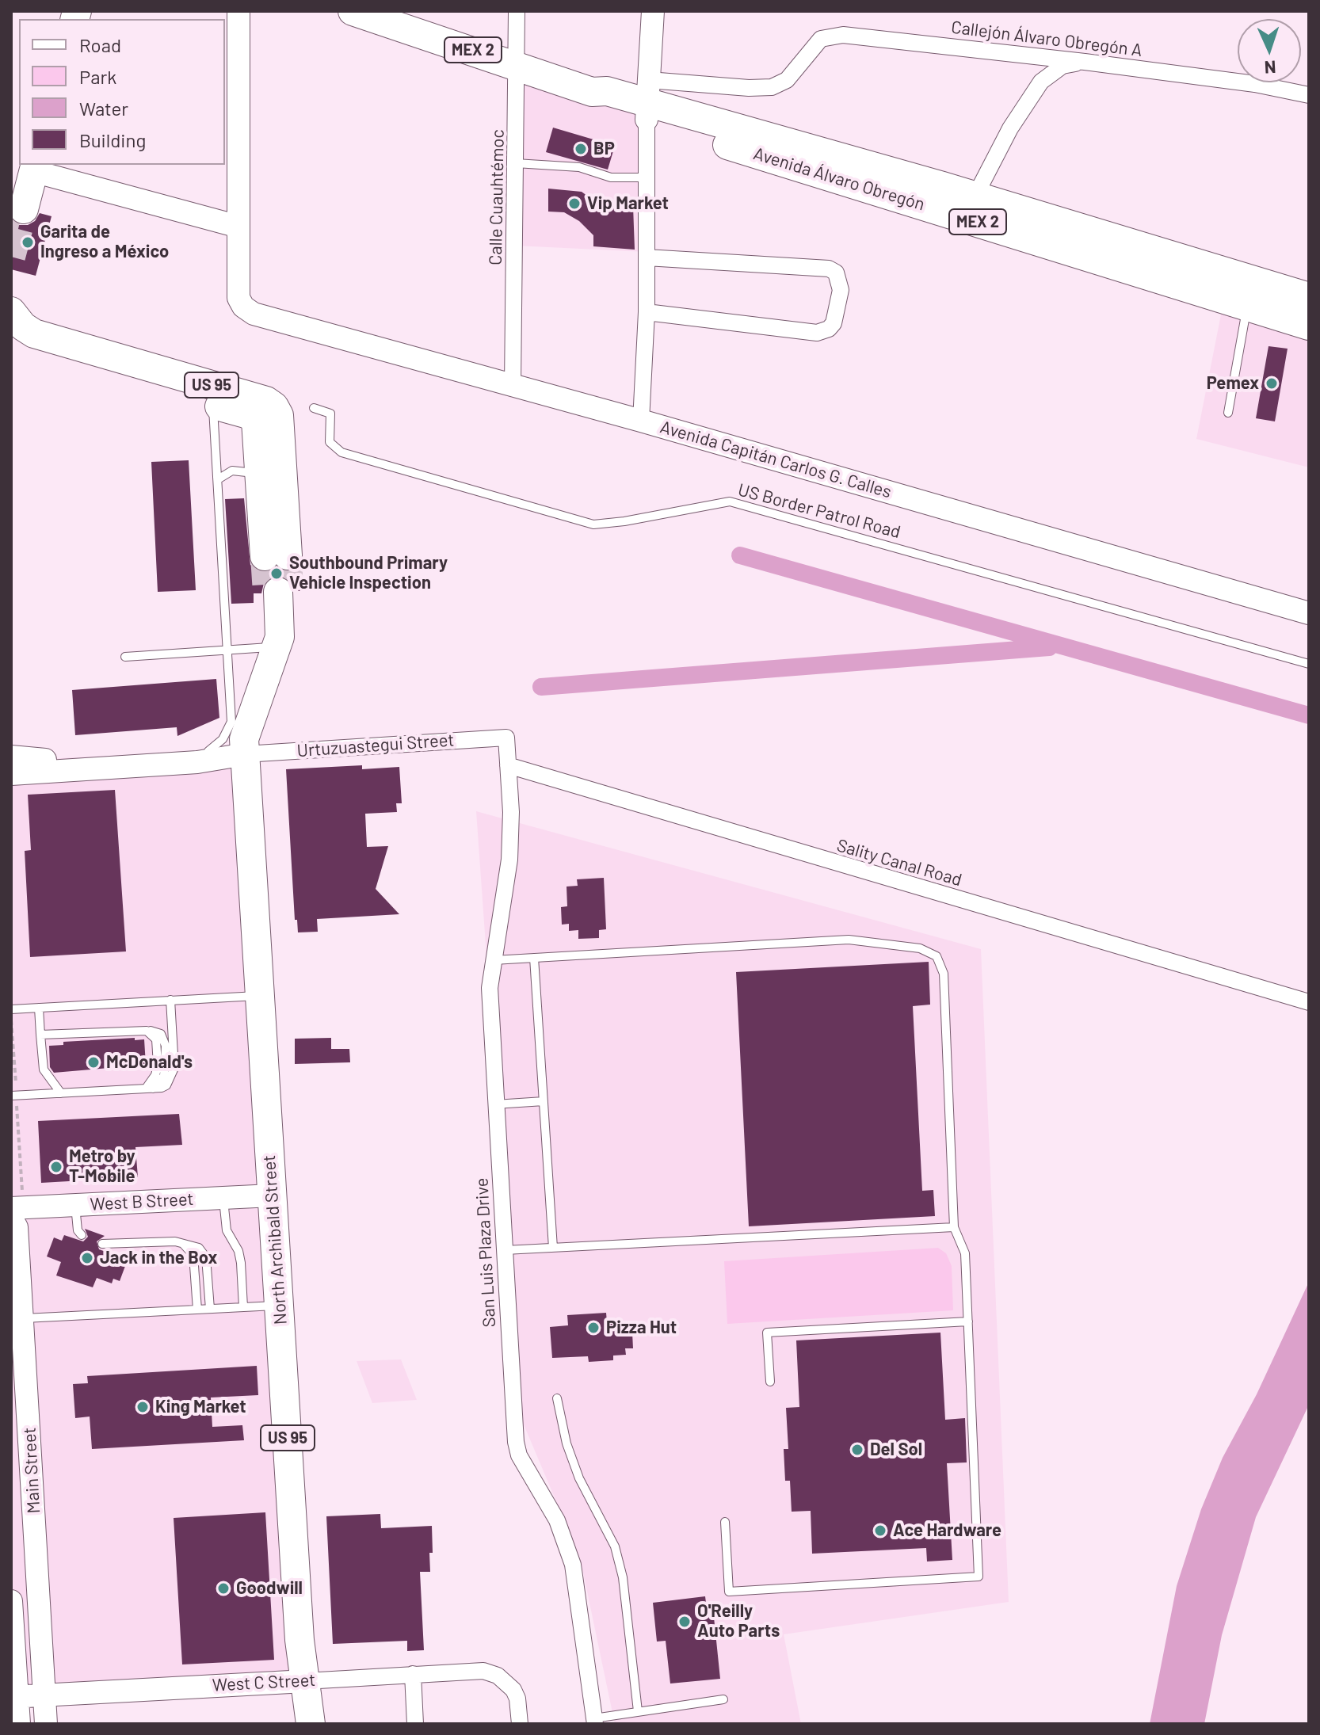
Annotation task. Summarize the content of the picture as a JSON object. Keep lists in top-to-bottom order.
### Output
{
  "streets": {
    "highway": [
      "MEX 2",
      "Avenida Álvaro Obregón",
      "US 95",
      "North Archibald Street"
    ],
    "street": [
      "Callejón Álvaro Obregón A",
      "Calle Cuauhtémoc",
      "Avenida Capitán Carlos G. Calles",
      "Urtuzuastegui Street",
      "Sality Canal Road",
      "West B Street",
      "San Luis Plaza Drive",
      "Main Street",
      "West C Street"
    ],
    "lane": ["US Border Patrol Road"]
  },
  "crossings": [
    ["Callejón Álvaro Obregón A", "Avenida Álvaro Obregón"],
    ["Avenida Álvaro Obregón", "Calle Cuauhtémoc"],
    ["Calle Cuauhtémoc", "Avenida Capitán Carlos G. Calles"],
    ["US 95", "Urtuzuastegui Street"],
    ["US 95", "North Archibald Street"],
    ["Urtuzuastegui Street", "Sality Canal Road"],
    ["Urtuzuastegui Street", "North Archibald Street"],
    ["Urtuzuastegui Street", "San Luis Plaza Drive"],
    ["Sality Canal Road", "San Luis Plaza Drive"],
    ["West B Street", "North Archibald Street"],
    ["North Archibald Street", "West C Street"],
    ["Main Street", "West C Street"]
  ],
  "places": [
    "BP",
    "Vip Market",
    "Garita de Ingreso a México",
    "Pemex",
    "Southbound Primary Vehicle Inspection",
    "McDonald's",
    "Metro by T-Mobile",
    "Jack in the Box",
    "Pizza Hut",
    "King Market",
    "Del Sol",
    "Ace Hardware",
    "Goodwill",
    "O'Reilly Auto Parts"
  ],
  "legend": [
    "Road",
    "Park",
    "Water",
    "Building"
  ],
  "north": "bottom"
}
